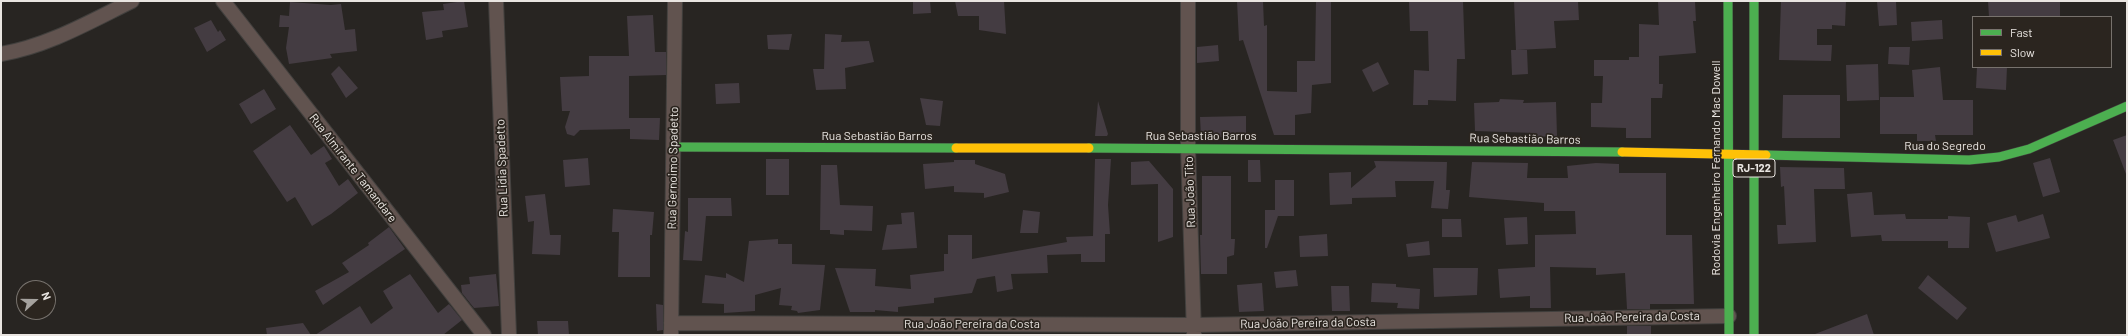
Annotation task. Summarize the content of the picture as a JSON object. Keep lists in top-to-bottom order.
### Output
{
  "streets": {
    "street": [
      "Rua Sebastião Barros",
      "Rua do Segredo",
      "Rua Almirante Tamandare",
      "Rua Lidia Spadetto",
      "Rua Gernoimo Spadetto",
      "Rodovia Engenheiro Fernando Mac Dowell",
      "RJ-122",
      "Rua João Tito",
      "Rua João Pereira da Costa"
    ]
  },
  "crossings": [
    ["Rua Sebastião Barros", "Rua do Segredo"],
    ["Rua Sebastião Barros", "Rua Gernoimo Spadetto"],
    ["Rua Sebastião Barros", "Rodovia Engenheiro Fernando Mac Dowell"],
    ["Rua Sebastião Barros", "Rua João Tito"],
    ["Rua do Segredo", "Rodovia Engenheiro Fernando Mac Dowell"],
    ["Rua do Segredo", "RJ-122"],
    ["Rua Gernoimo Spadetto", "Rua João Pereira da Costa"],
    ["Rodovia Engenheiro Fernando Mac Dowell", "Rua João Pereira da Costa"],
    ["Rua João Tito", "Rua João Pereira da Costa"]
  ],
  "legend": ["Fast", "Slow"],
  "north": "right"
}
